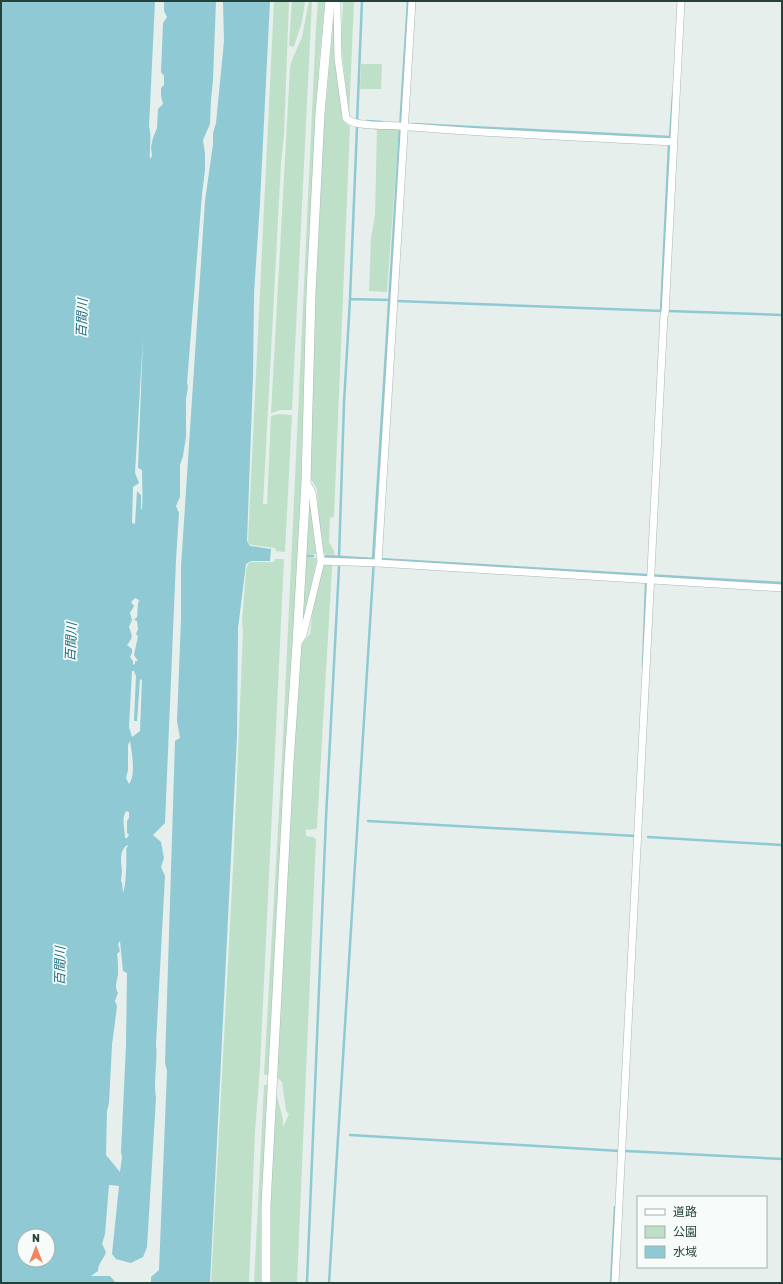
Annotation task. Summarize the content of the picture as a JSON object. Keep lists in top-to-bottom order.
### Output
{
  "water": ["百間川"],
  "legend": ["道路", "公園", "水域"],
  "north": "top"
}
